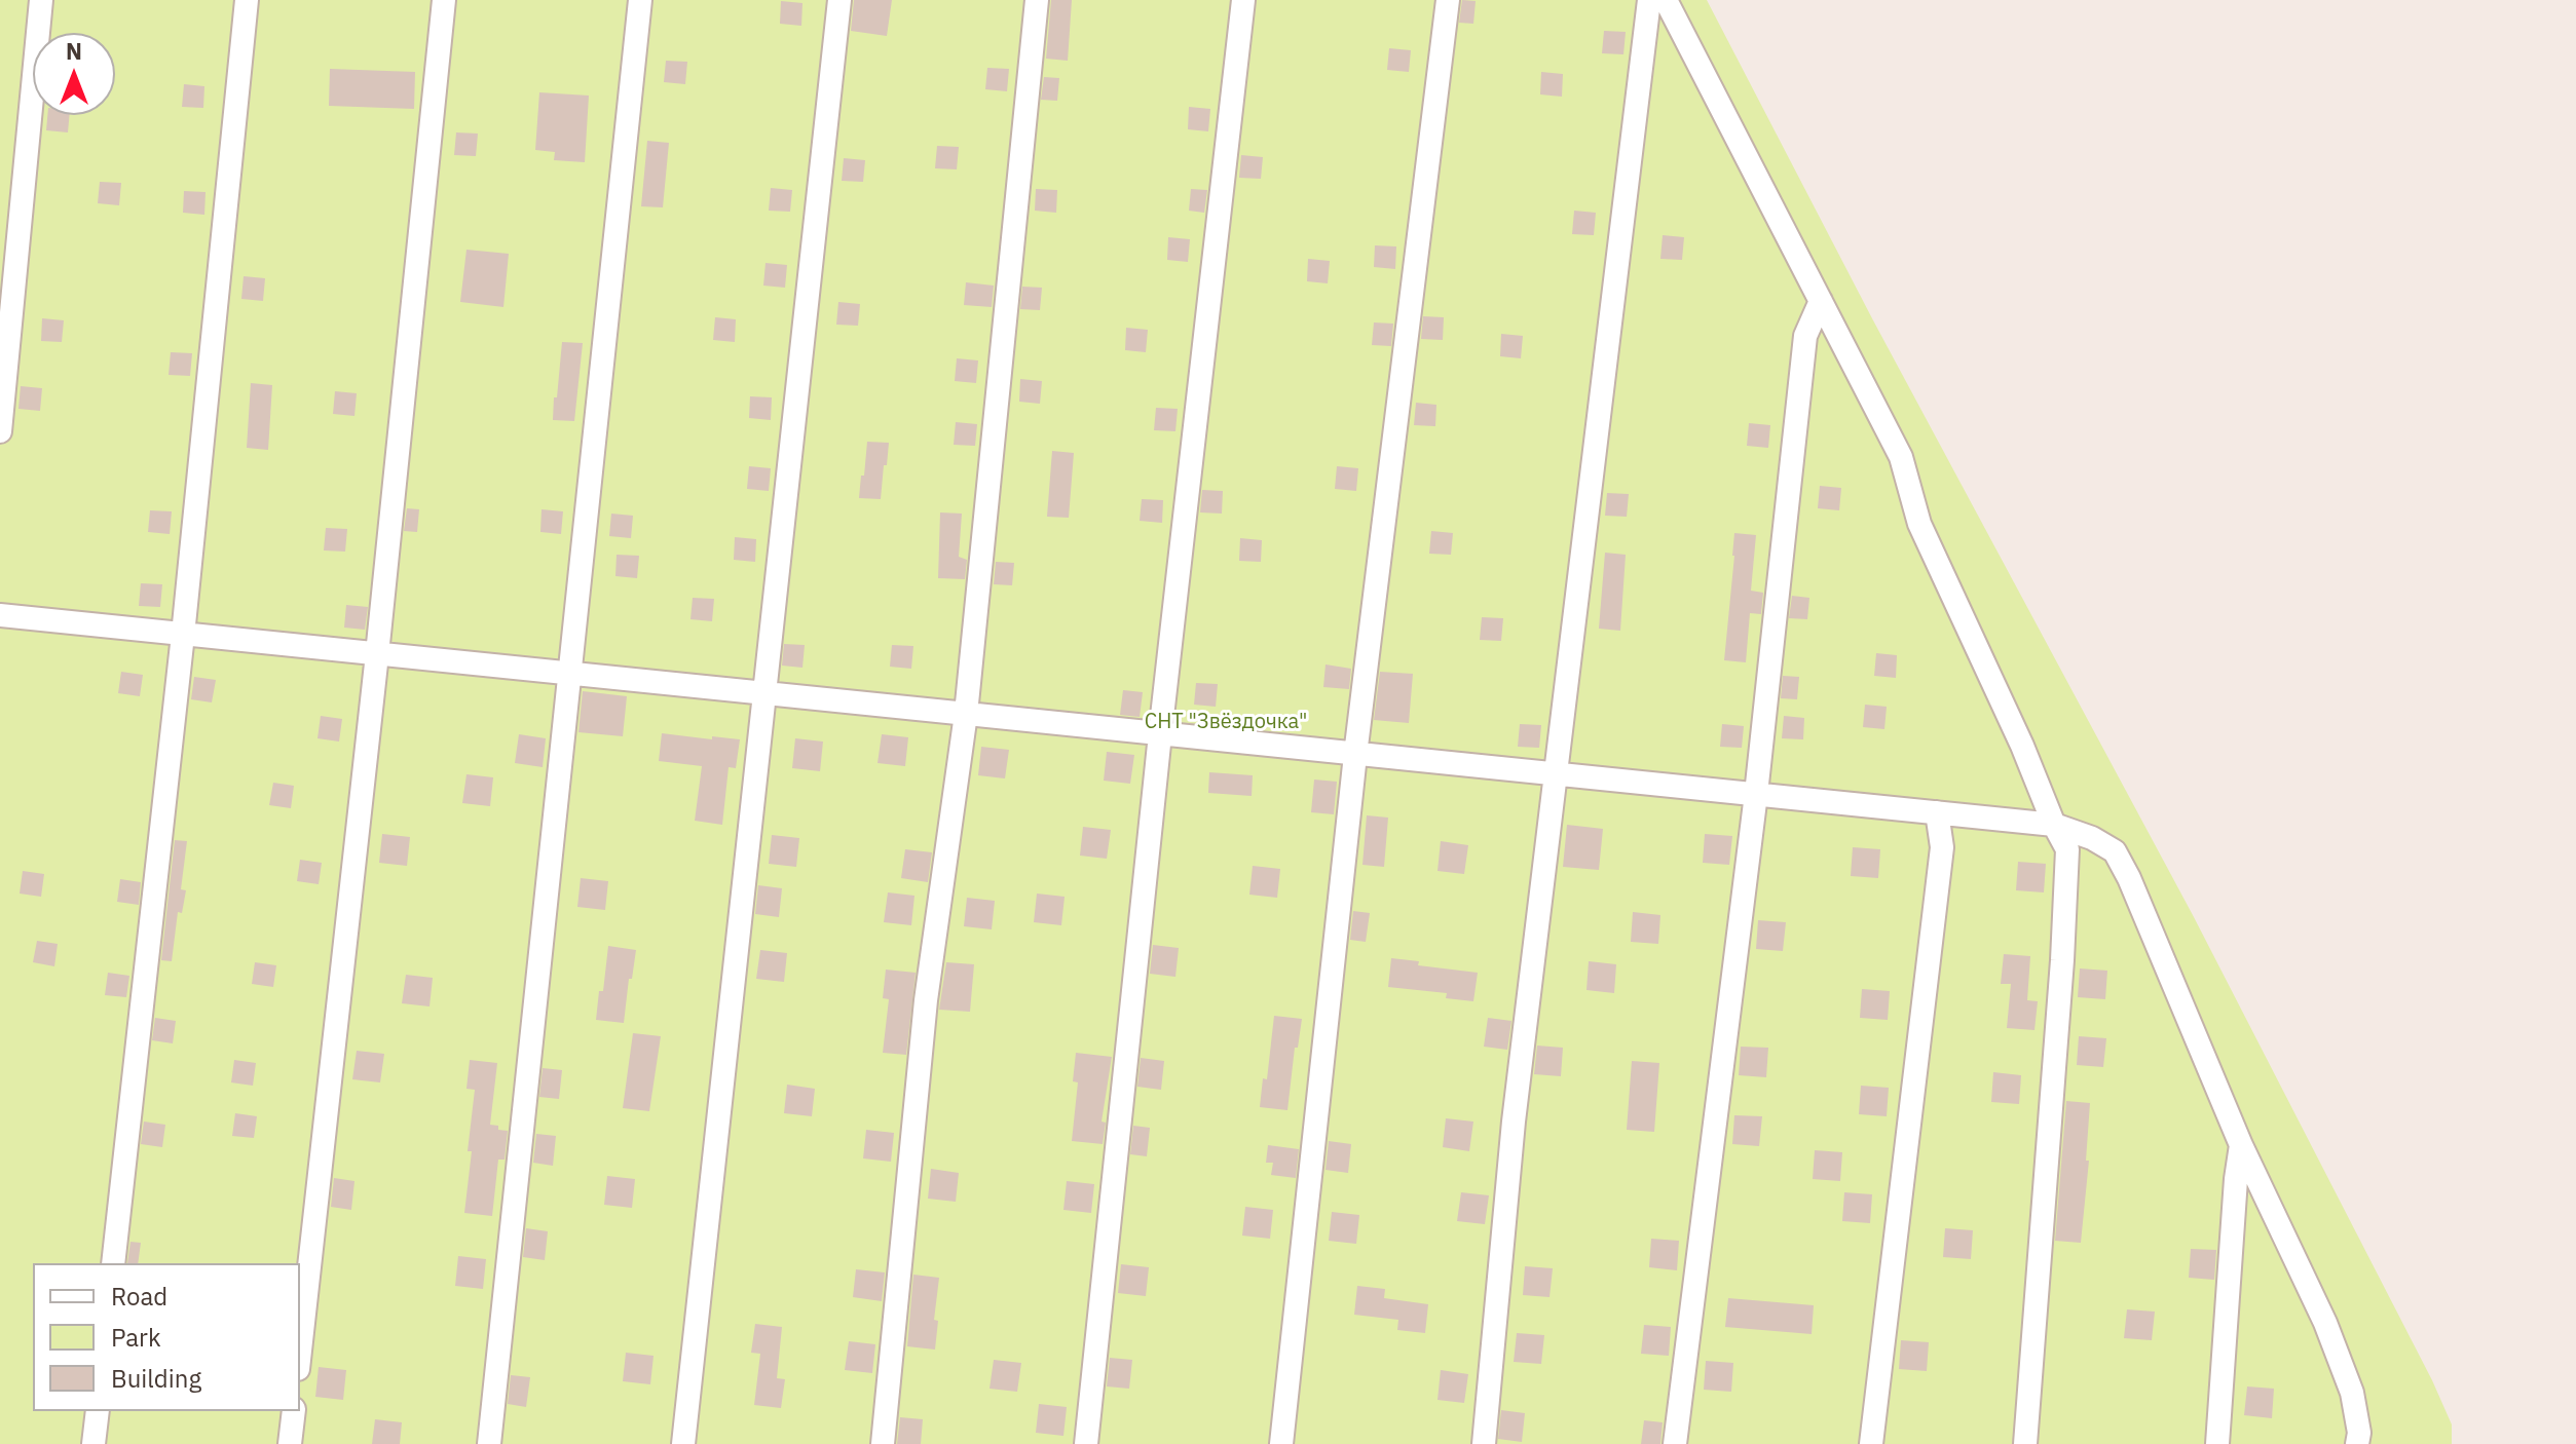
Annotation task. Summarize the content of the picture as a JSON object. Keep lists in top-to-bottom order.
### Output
{
  "parks": ["СНТ \"Звёздочка\""],
  "legend": ["Road", "Park", "Building"],
  "north": "top"
}
